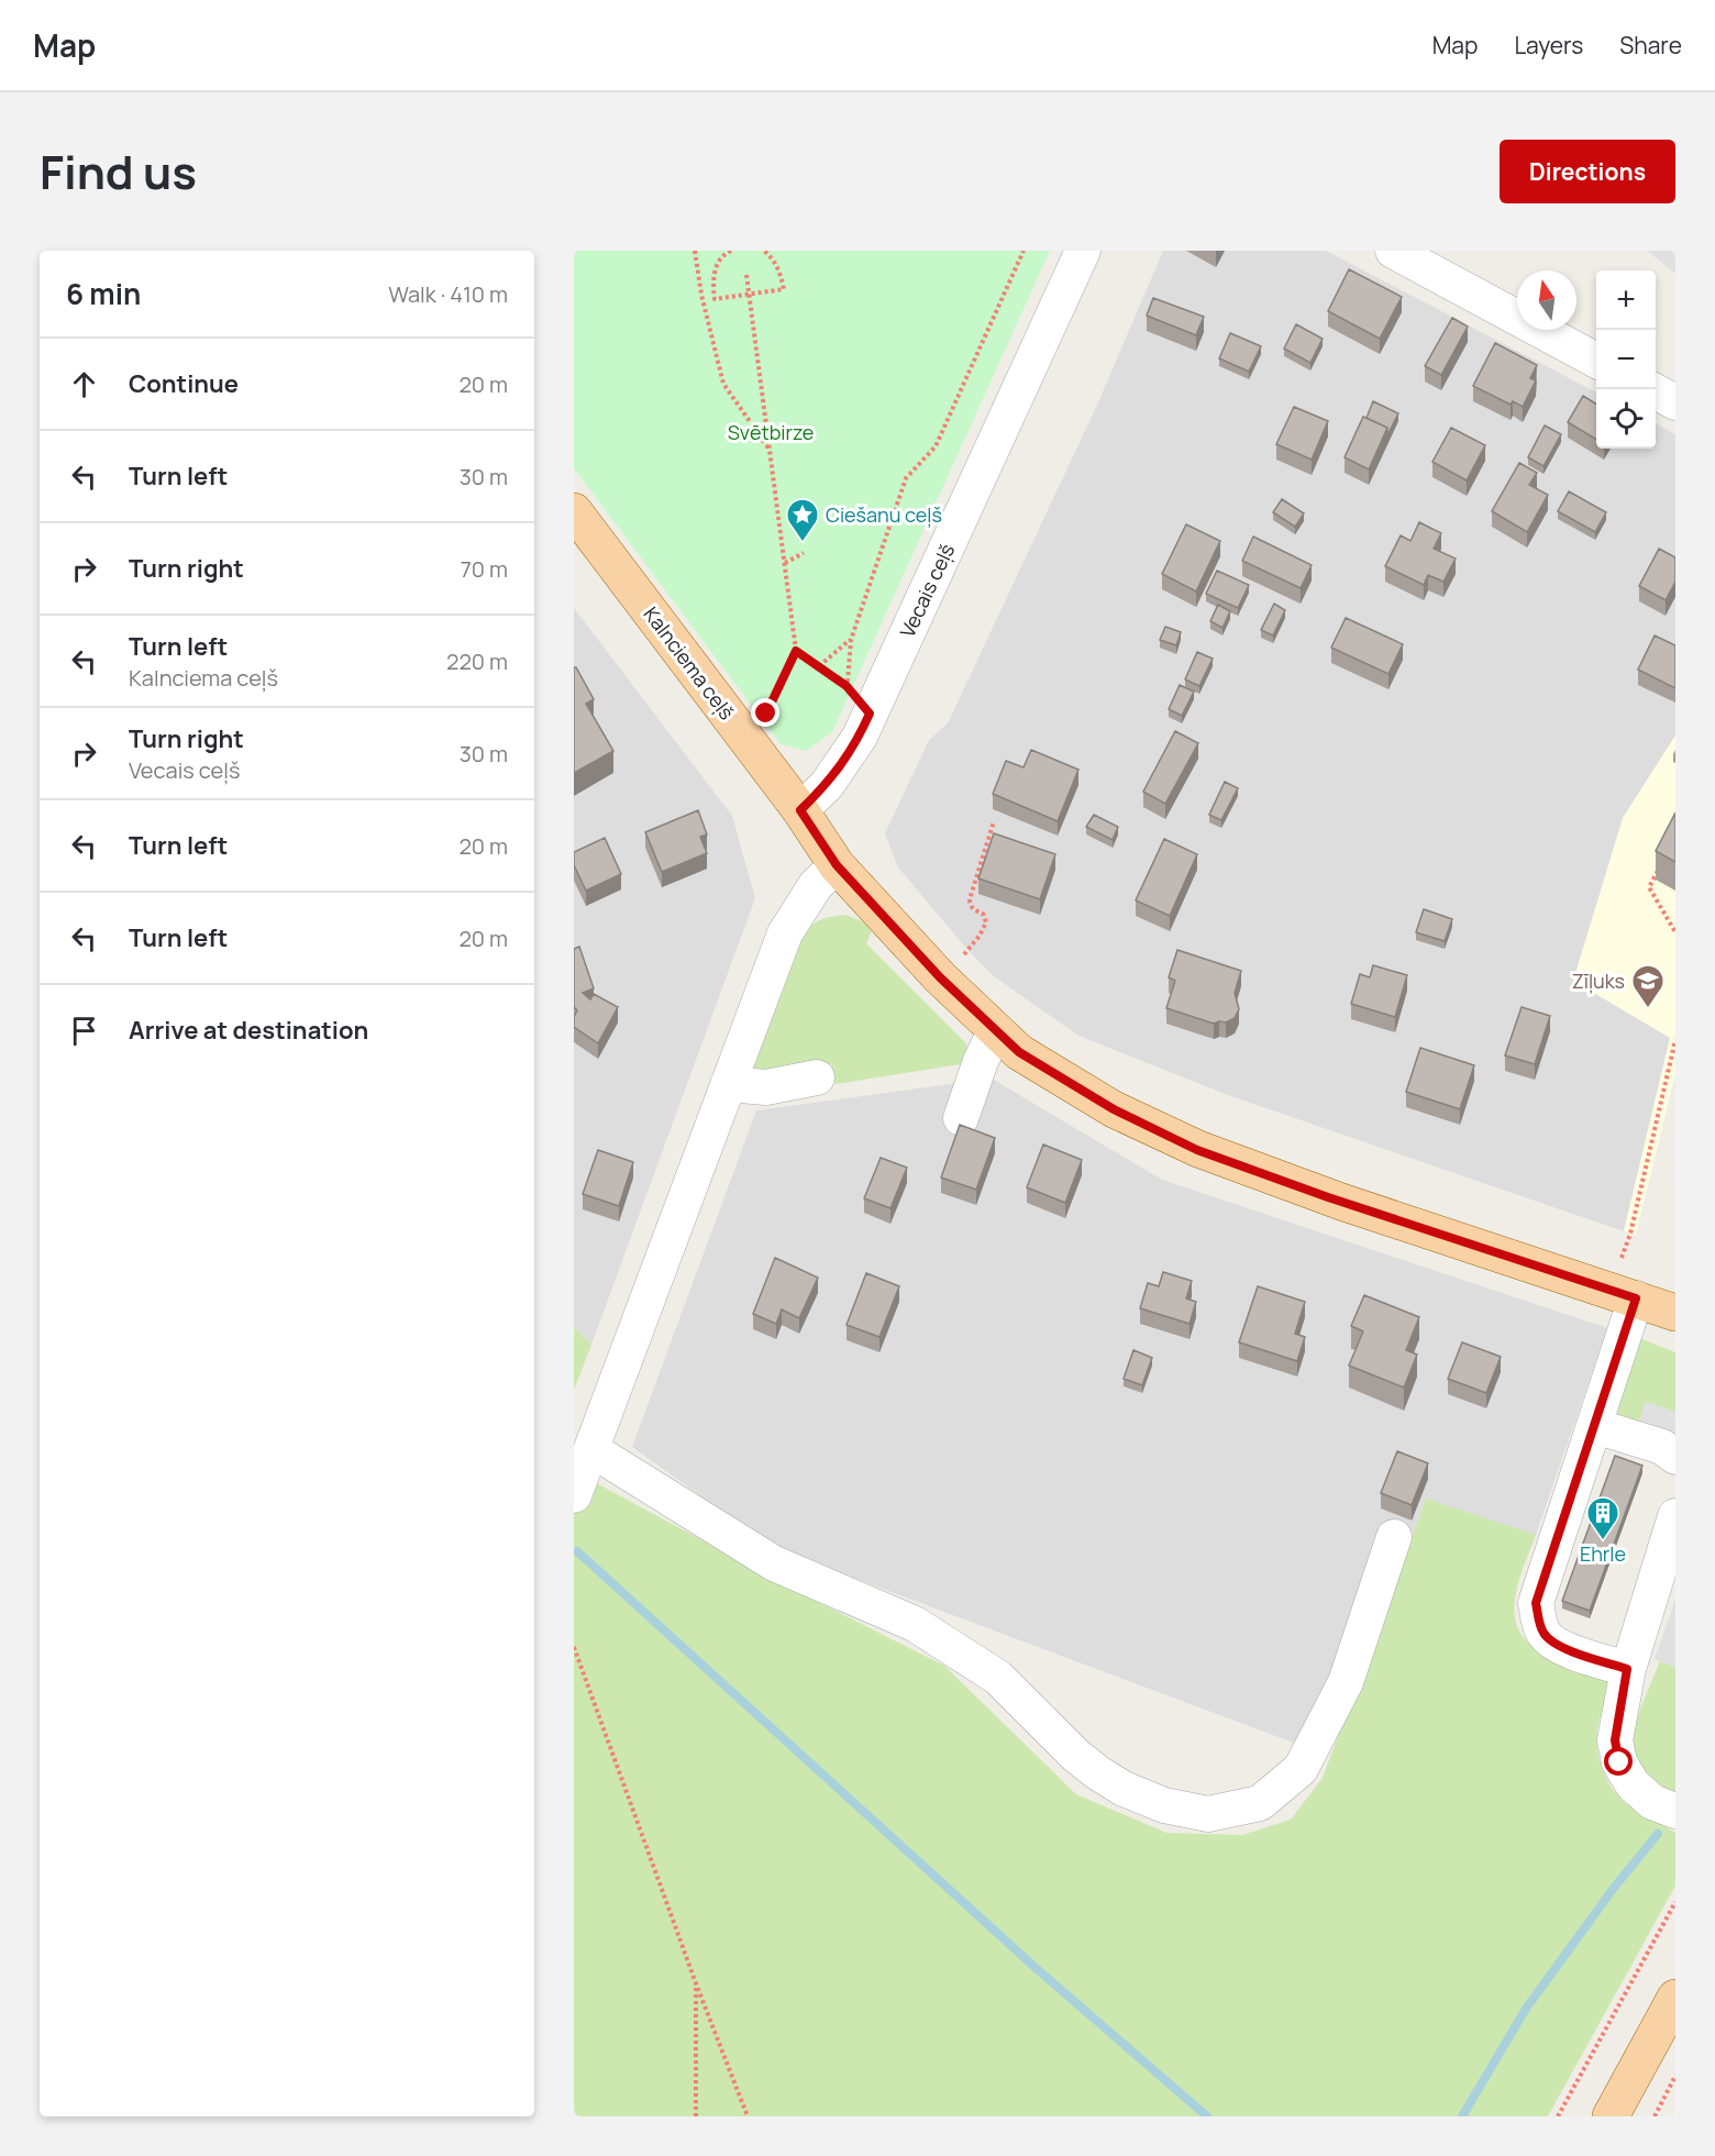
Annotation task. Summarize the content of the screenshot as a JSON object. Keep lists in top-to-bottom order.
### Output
{
  "streets": {
    "main road": ["Kalnciema ceļš"],
    "street": ["Vecais ceļš"]
  },
  "crossings": [
    ["Vecais ceļš", "Kalnciema ceļš"]
  ],
  "parks": ["Svētbirze"],
  "places": {
    "place": ["Ciešanu ceļš"],
    "school or university": ["Zīļuks"],
    "building": ["Ehrle"]
  },
  "north": "top",
  "page": {
    "header": "Map",
    "nav": ["Map", "Layers", "Share"],
    "title": "Find us",
    "buttons": "Directions",
    "heading": ["6 min", "Walk · 410 m"],
    "map_buttons": ["+", "−"],
    "list": [
      ["Continue", "20 m"],
      ["Turn left", "30 m"],
      ["Turn right", "70 m"],
      ["Turn left", "Kalnciema ceļš", "220 m"],
      ["Turn right", "Vecais ceļš", "30 m"],
      ["Turn left", "20 m"],
      ["Turn left", "20 m"],
      "Arrive at destination"
    ]
  }
}
